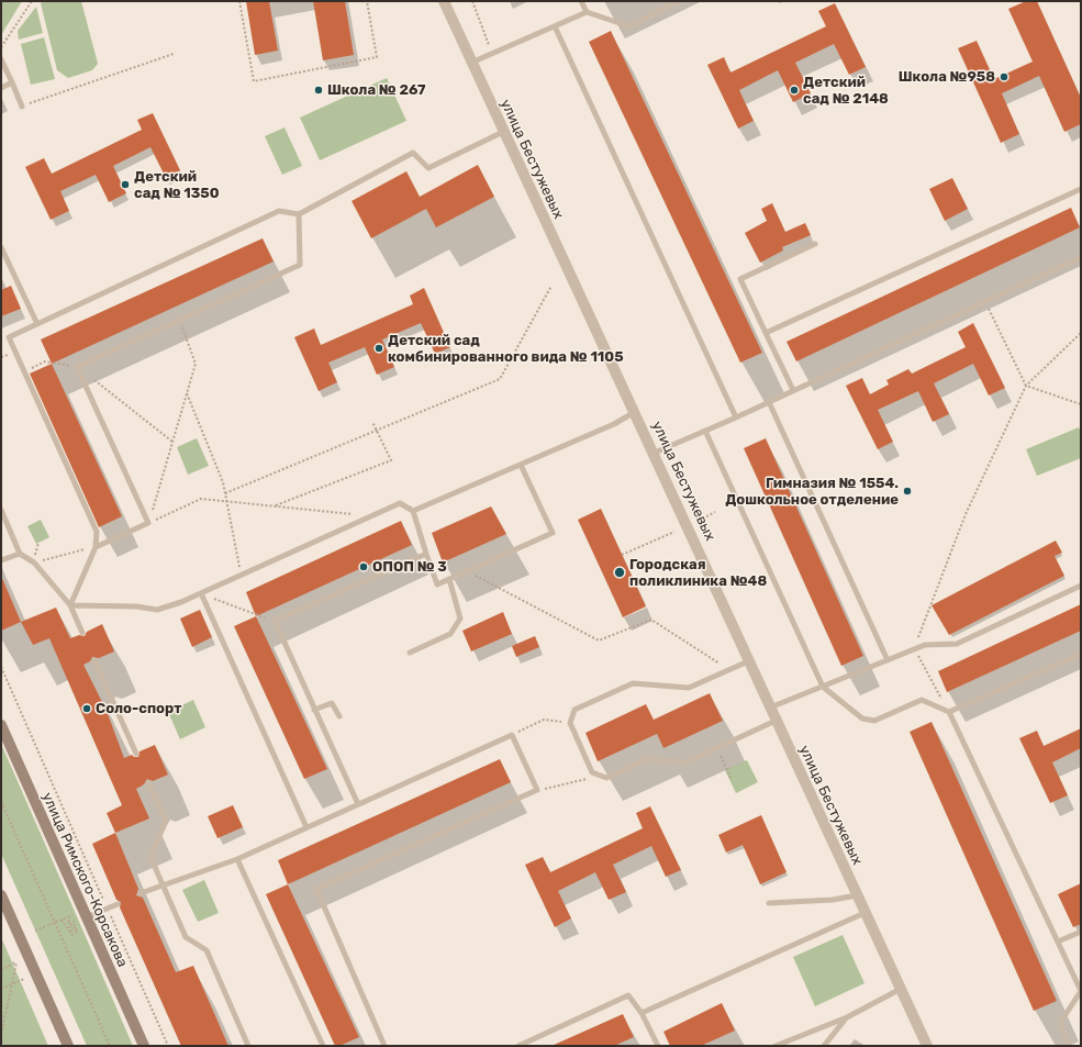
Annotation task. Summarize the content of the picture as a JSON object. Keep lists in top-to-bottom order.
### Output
{
  "streets": {
    "street": ["улица Бестужевых", "улица Римского-Корсакова"]
  },
  "places": [
    "Школа №958",
    "Школа № 267",
    "Детский сад № 2148",
    "Детский сад № 1350",
    "Детский сад комбинированного вида № 1105",
    "Гимназия № 1554. Дошкольное отделение",
    "ОПОП № 3",
    "Городская поликлиника №48",
    "Соло-спорт"
  ]
}
